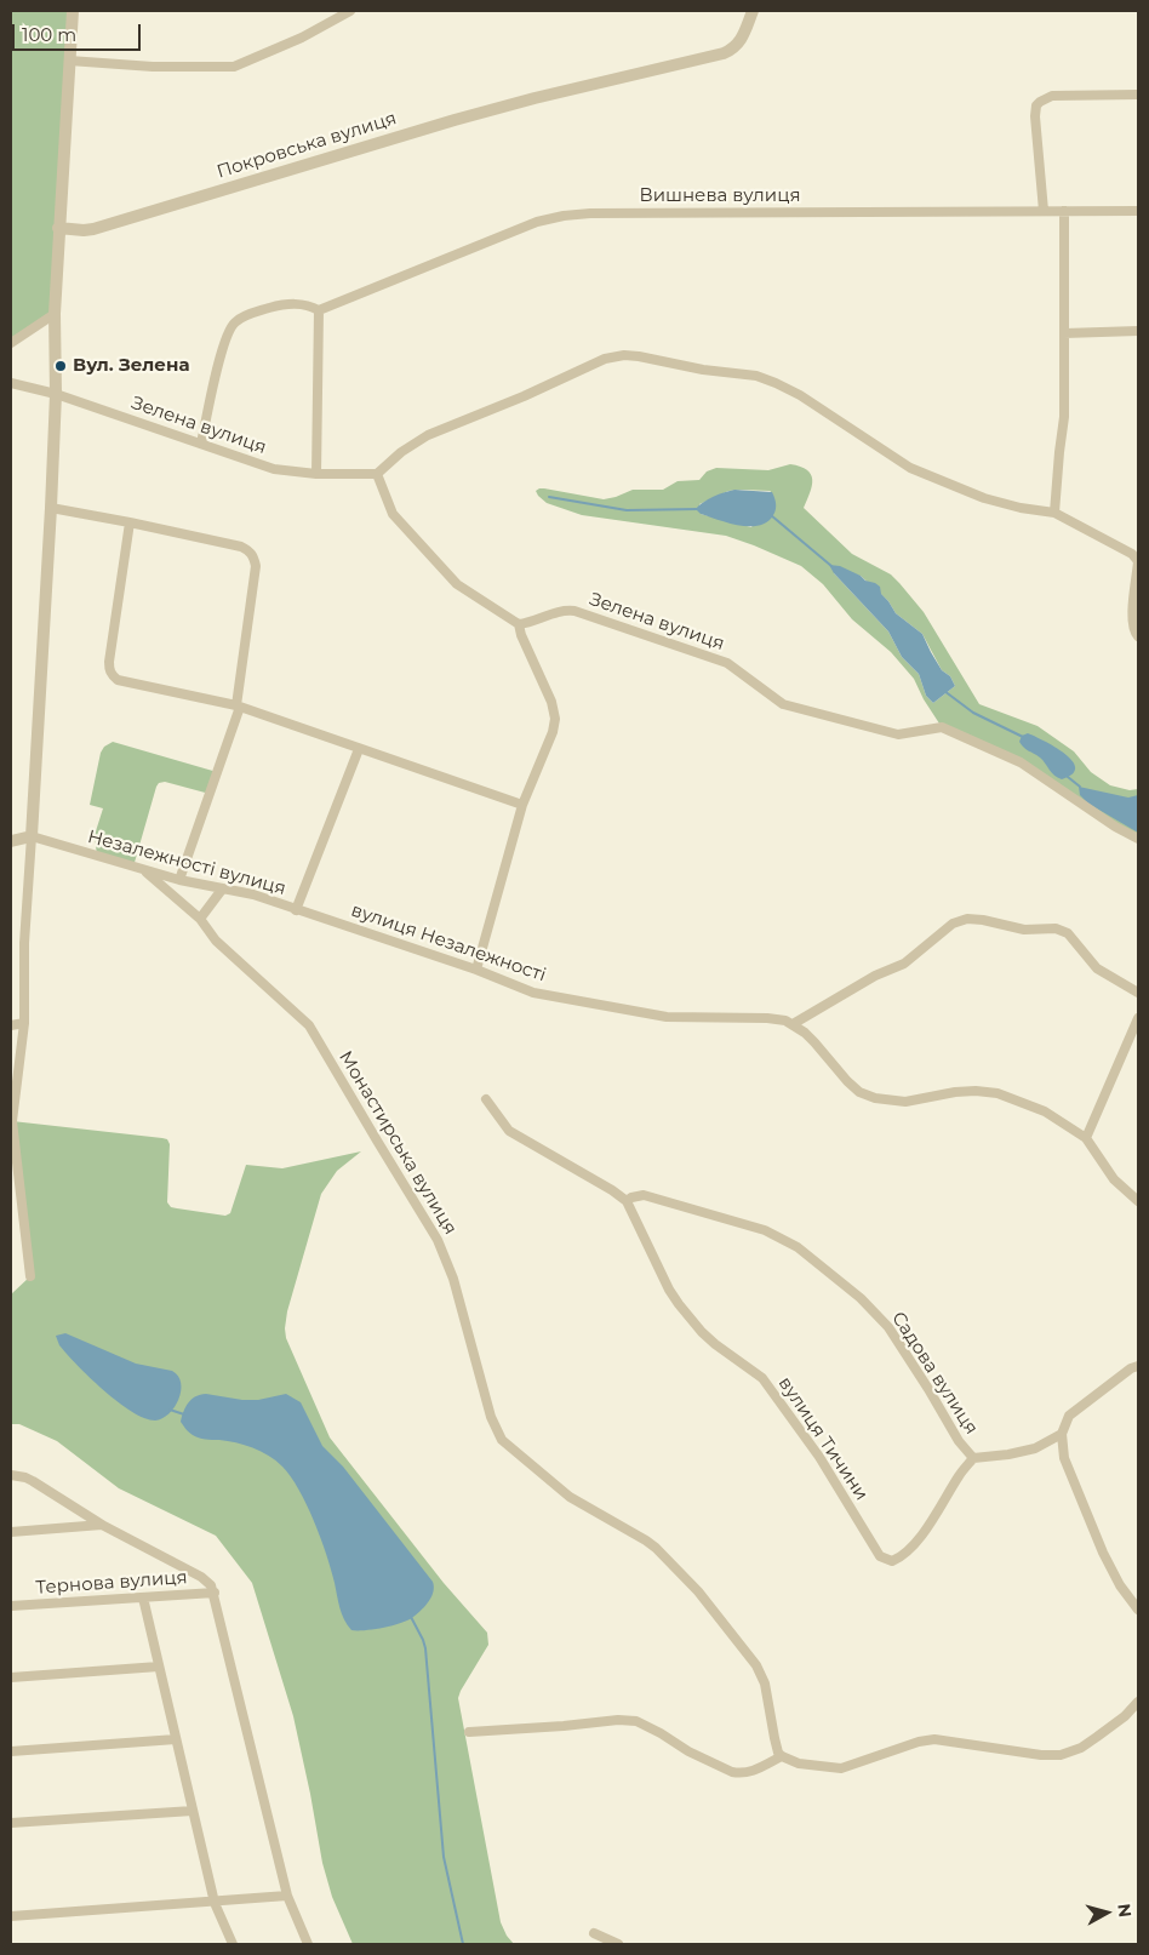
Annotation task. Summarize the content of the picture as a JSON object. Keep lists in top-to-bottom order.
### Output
{
  "streets": {
    "street": [
      "Покровська вулиця",
      "Вишнева вулиця",
      "Зелена вулиця",
      "Незалежності вулиця",
      "Монастирська вулиця",
      "Садова вулиця",
      "вулиця Тичини",
      "Тернова вулиця"
    ]
  },
  "crossings": [
    ["Незалежності вулиця", "Монастирська вулиця"],
    ["Садова вулиця", "вулиця Тичини"]
  ],
  "places": ["Вул. Зелена"],
  "scale_bar": "100 m",
  "north": "right"
}
